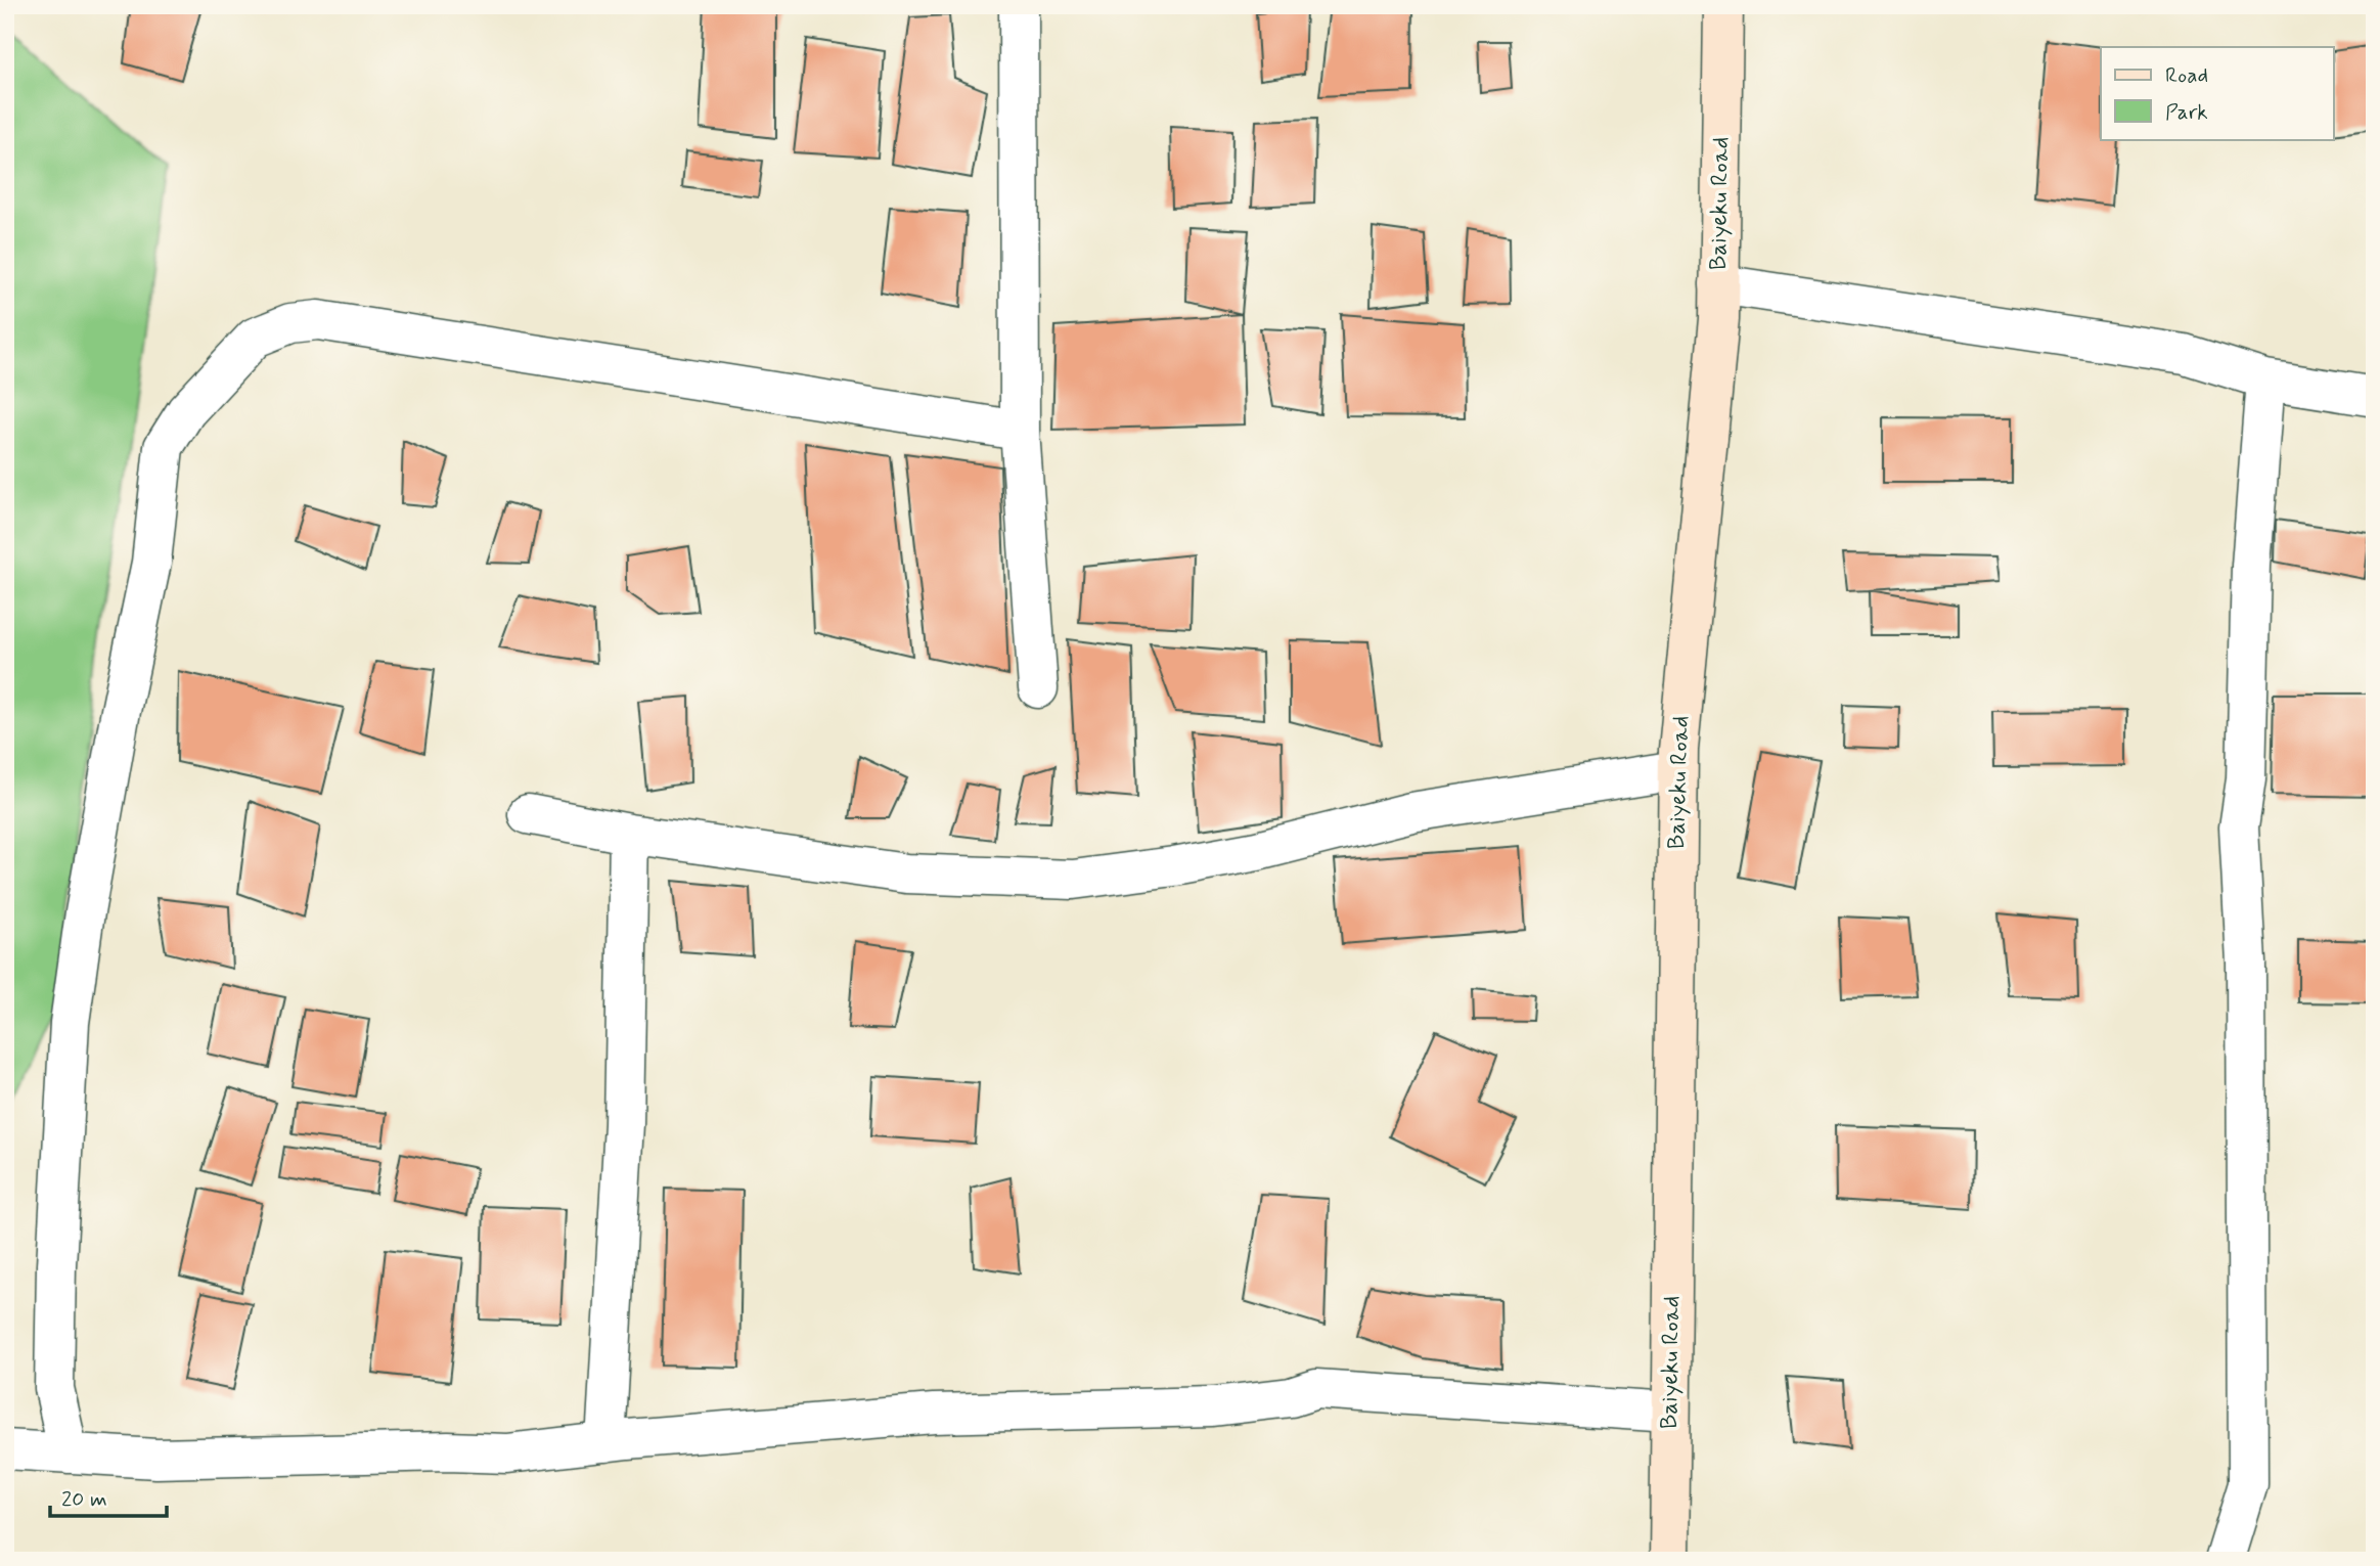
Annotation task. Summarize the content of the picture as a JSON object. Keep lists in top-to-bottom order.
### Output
{
  "streets": {
    "main road": ["Baiyeku Road"]
  },
  "legend": ["Road", "Park"],
  "scale_bar": "20 m"
}
